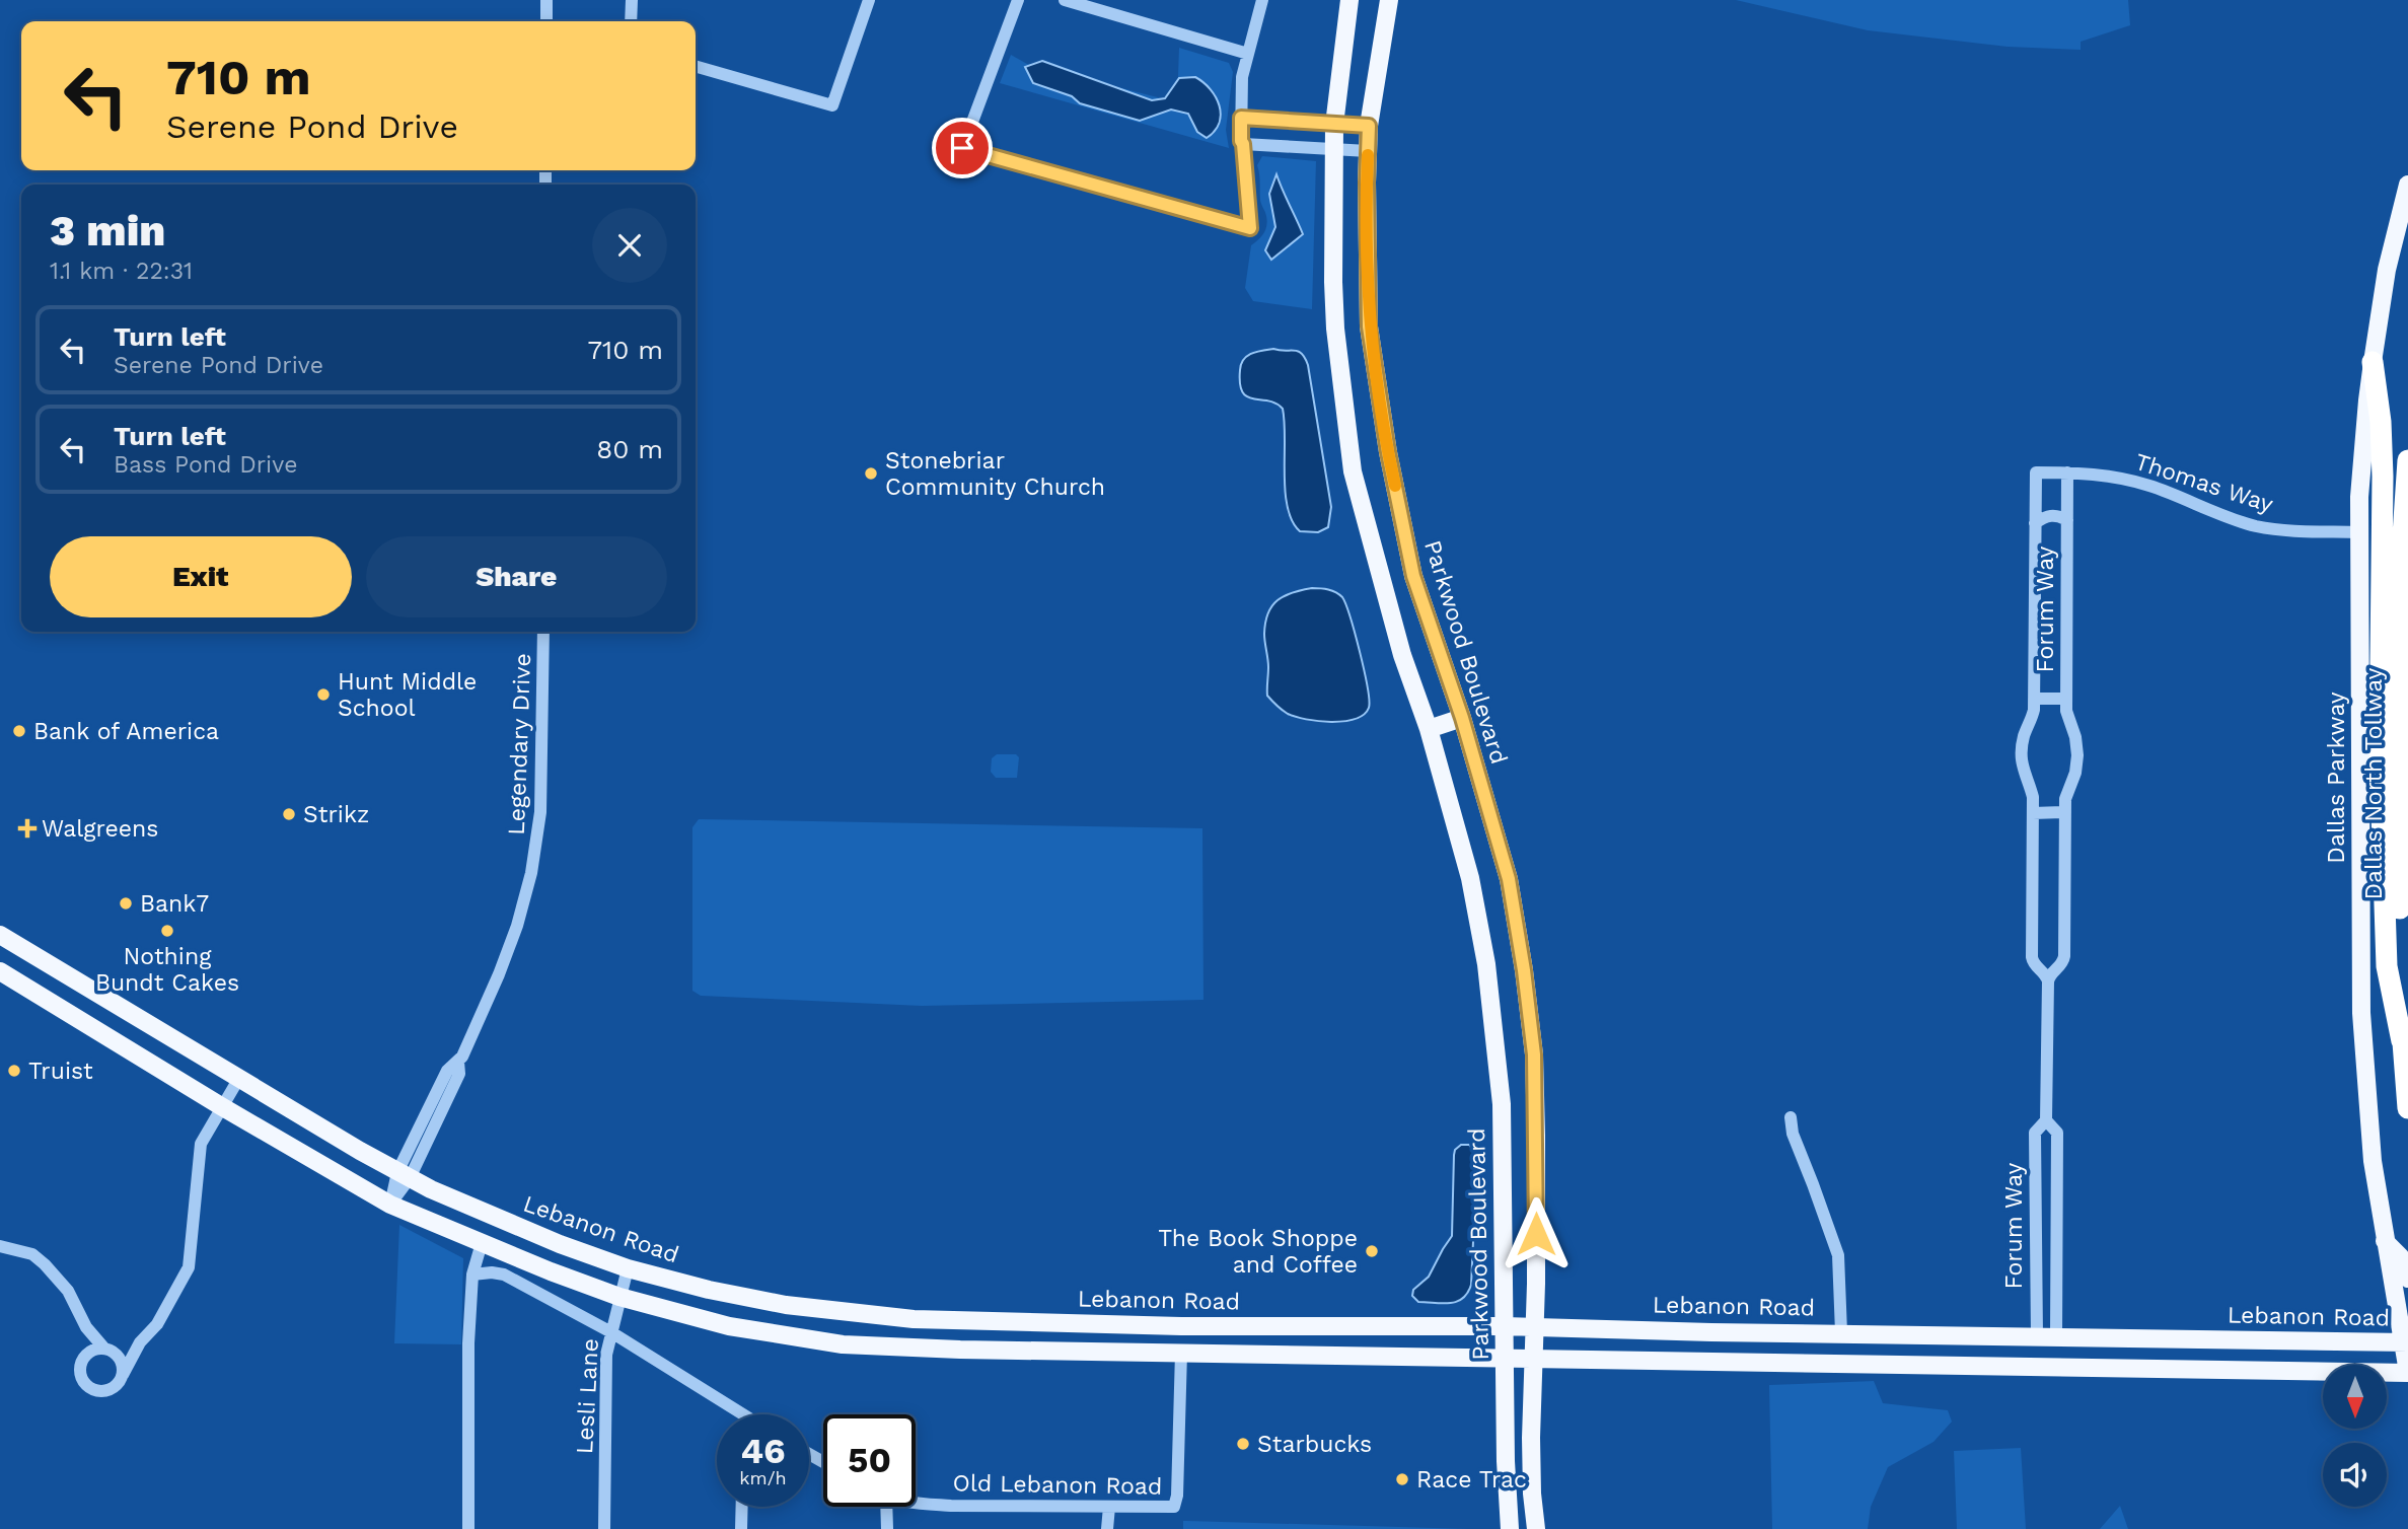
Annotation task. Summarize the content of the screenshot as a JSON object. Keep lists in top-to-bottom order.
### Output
{
  "streets": {
    "highway": ["Dallas North Tollway"],
    "main road": ["Parkwood Boulevard", "Dallas Parkway", "Lebanon Road"],
    "street": [
      "Thomas Way",
      "Forum Way",
      "Legendary Drive",
      "Lesli Lane",
      "Old Lebanon Road"
    ]
  },
  "crossings": [
    ["Thomas Way", "Forum Way"],
    ["Thomas Way", "Dallas Parkway"],
    ["Forum Way", "Lebanon Road"],
    ["Parkwood Boulevard", "Lebanon Road"],
    ["Legendary Drive", "Lebanon Road"],
    ["Dallas Parkway", "Lebanon Road"],
    ["Lebanon Road", "Lesli Lane"]
  ],
  "places": {
    "other": [
      "Stonebriar Community Church",
      "Hunt Middle School",
      "Bank of America",
      "Strikz",
      "Bank7",
      "Nothing Bundt Cakes",
      "Truist",
      "The Book Shoppe and Coffee",
      "Starbucks",
      "Race Trac"
    ],
    "health": ["Walgreens"]
  },
  "north": "bottom",
  "page": {
    "turn": ["710 m", "Serene Pond Drive"],
    "heading": ["3 min", "1.1 km · 22:31"],
    "list": [
      {
        "name": "Turn left",
        "note": "Serene Pond Drive",
        "value": "710 m"
      },
      {
        "name": "Turn left",
        "note": "Bass Pond Drive",
        "value": "80 m"
      }
    ],
    "buttons": ["Exit", "Share"],
    "speed": "46 km/h",
    "limit": "50"
  }
}
